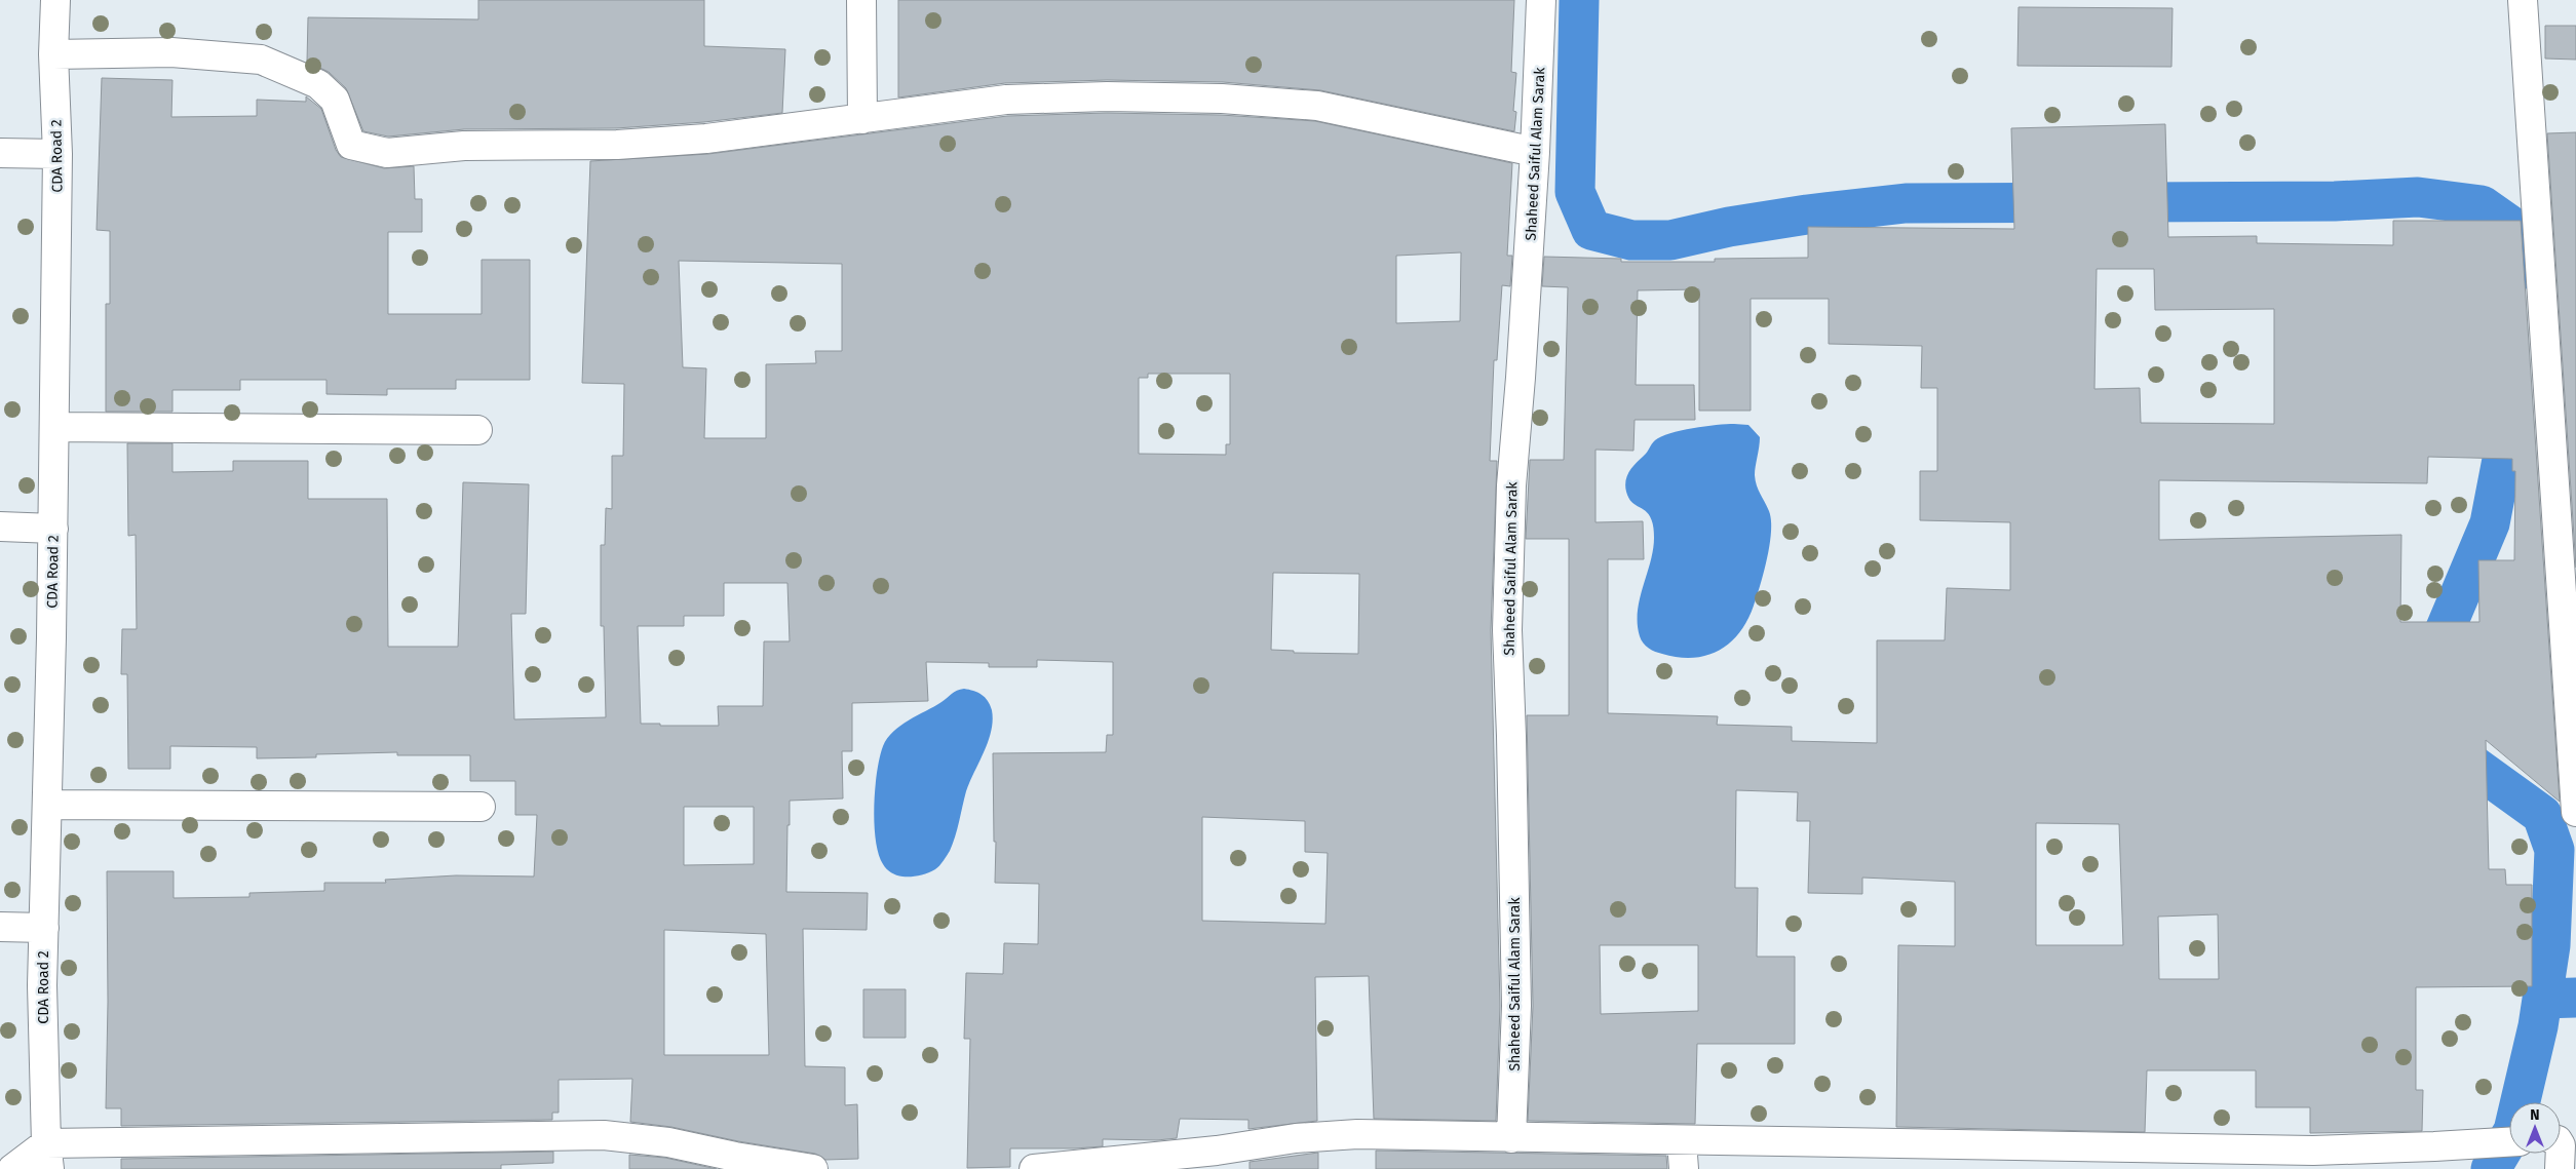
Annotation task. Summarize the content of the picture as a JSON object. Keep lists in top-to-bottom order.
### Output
{
  "streets": {
    "street": ["Shaheed Saiful Alam Sarak", "CDA Road 2"]
  },
  "north": "top"
}
